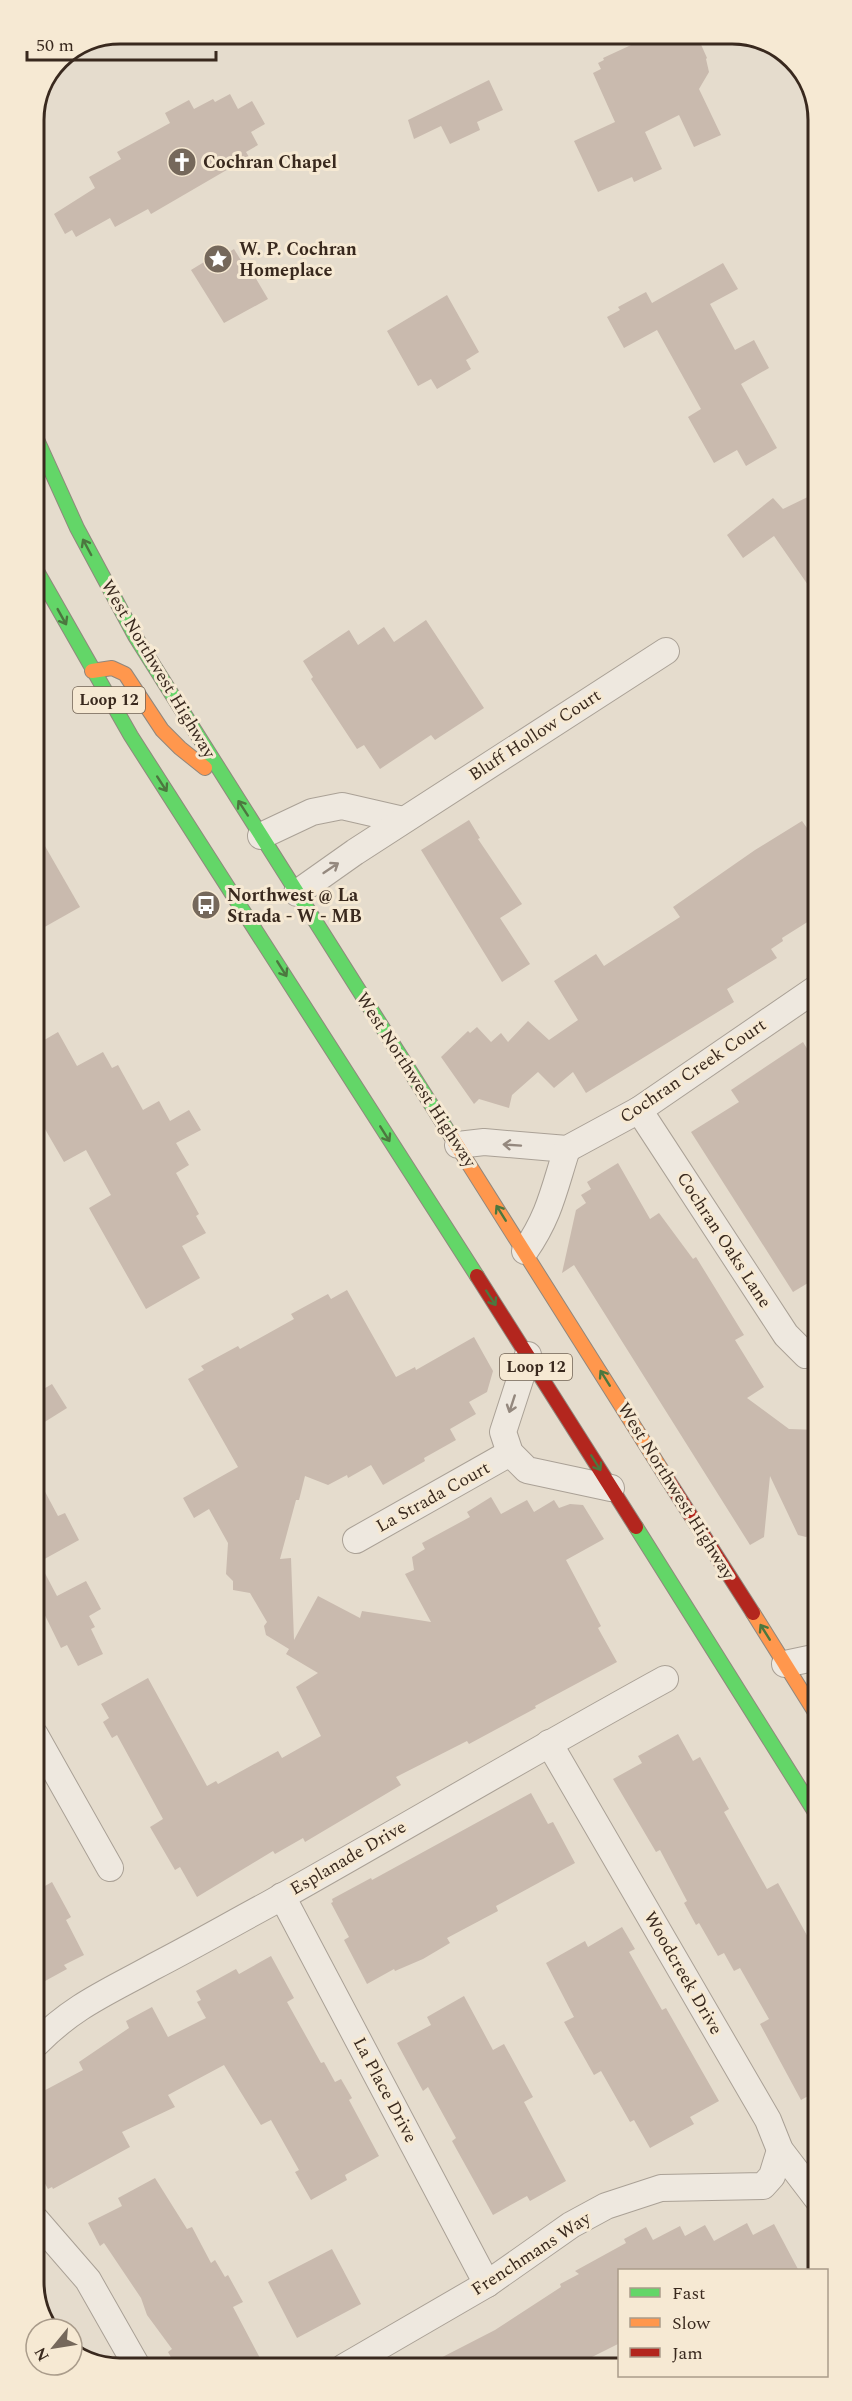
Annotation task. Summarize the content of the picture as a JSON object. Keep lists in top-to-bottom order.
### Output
{
  "streets": {
    "main road": ["West Northwest Highway", "Loop 12"],
    "street": [
      "Bluff Hollow Court",
      "Cochran Creek Court",
      "Cochran Oaks Lane",
      "La Strada Court",
      "Esplanade Drive",
      "Woodcreek Drive",
      "La Place Drive",
      "Frenchmans Way"
    ]
  },
  "crossings": [
    ["West Northwest Highway", "Bluff Hollow Court"],
    ["Loop 12", "La Strada Court"],
    ["Cochran Creek Court", "Cochran Oaks Lane"],
    ["Esplanade Drive", "Woodcreek Drive"],
    ["Esplanade Drive", "La Place Drive"],
    ["Woodcreek Drive", "Frenchmans Way"],
    ["La Place Drive", "Frenchmans Way"]
  ],
  "places": {
    "church": ["Cochran Chapel"],
    "place": ["W. P. Cochran Homeplace"],
    "bus stop": ["Northwest @ La Strada - W - MB"]
  },
  "legend": ["Fast", "Slow", "Jam"],
  "scale_bar": "50 m",
  "north": "bottom left"
}
